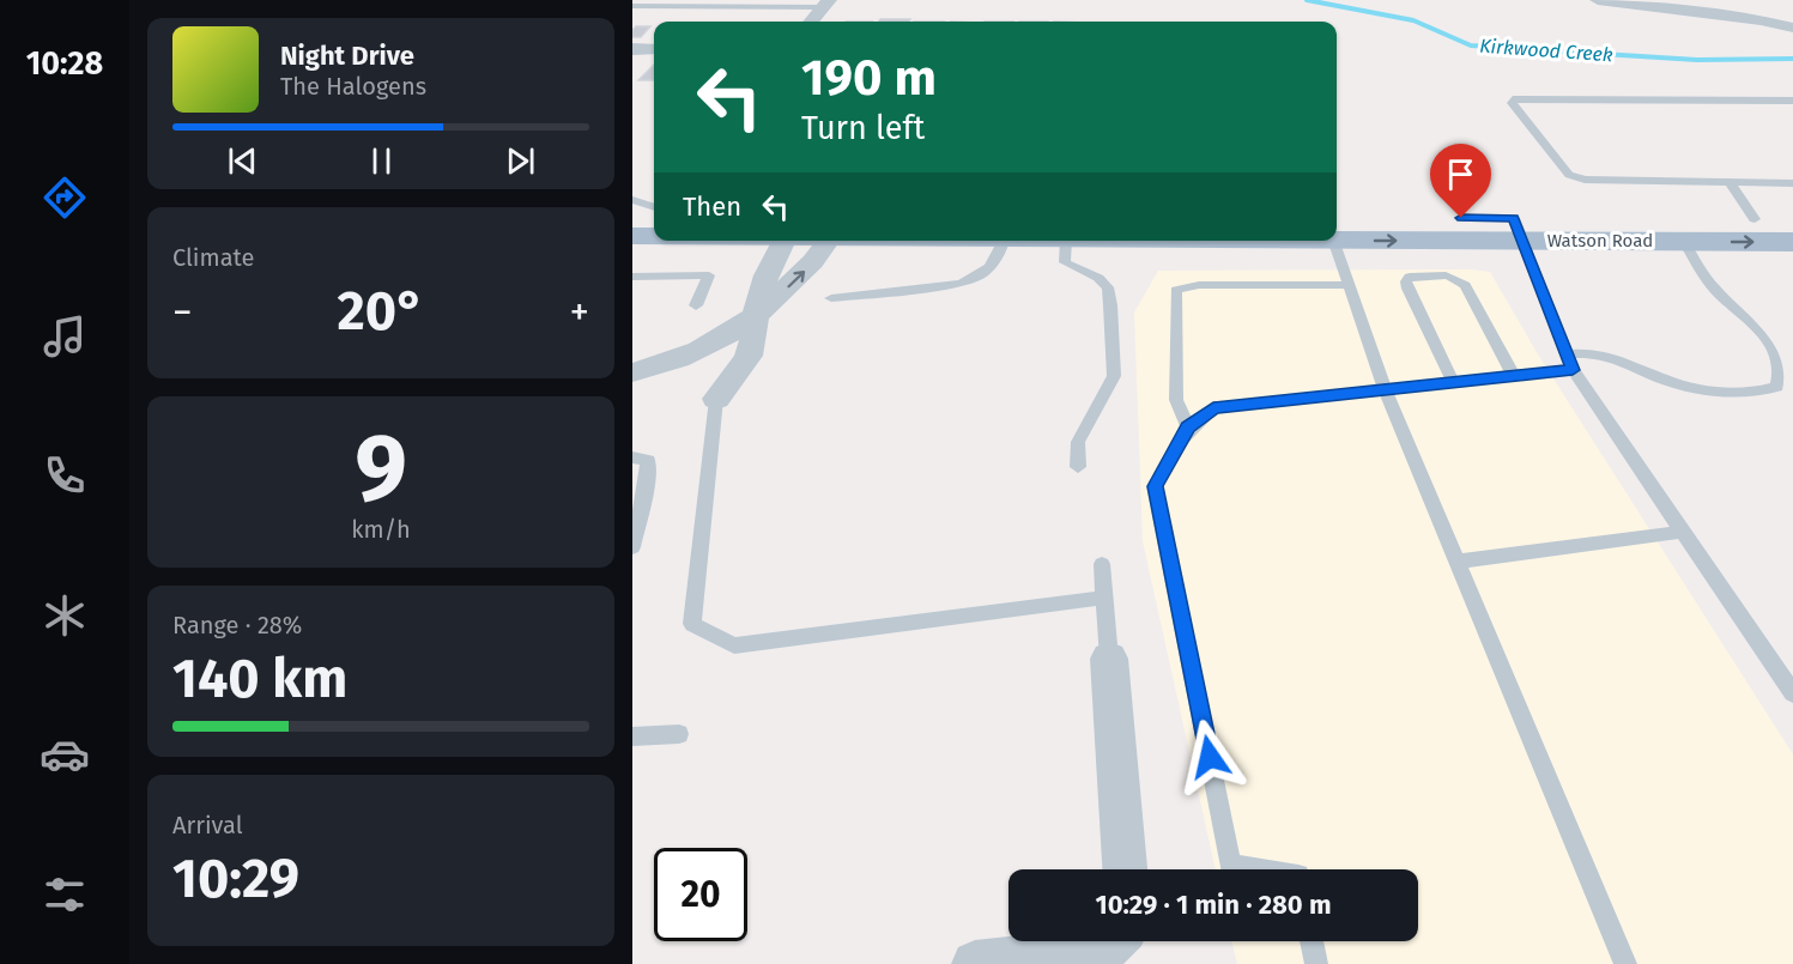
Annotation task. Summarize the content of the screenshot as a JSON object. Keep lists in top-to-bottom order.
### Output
{
  "streets": {
    "main road": ["Watson Road"]
  },
  "water": ["Kirkwood Creek"],
  "page": {
    "tabs": "10:28",
    "turn": ["190 m", "Turn left"],
    "song": ["Night Drive", "The Halogens"],
    "then": "Then",
    "tile": [
      "Climate",
      ["9", "km/h"],
      ["Range · 28%", "140 km"],
      ["Arrival", "10:29"]
    ],
    "heat": ["−", "20°", "+"],
    "limit": "20",
    "trip": "10:29 · 1 min · 280 m"
  }
}
